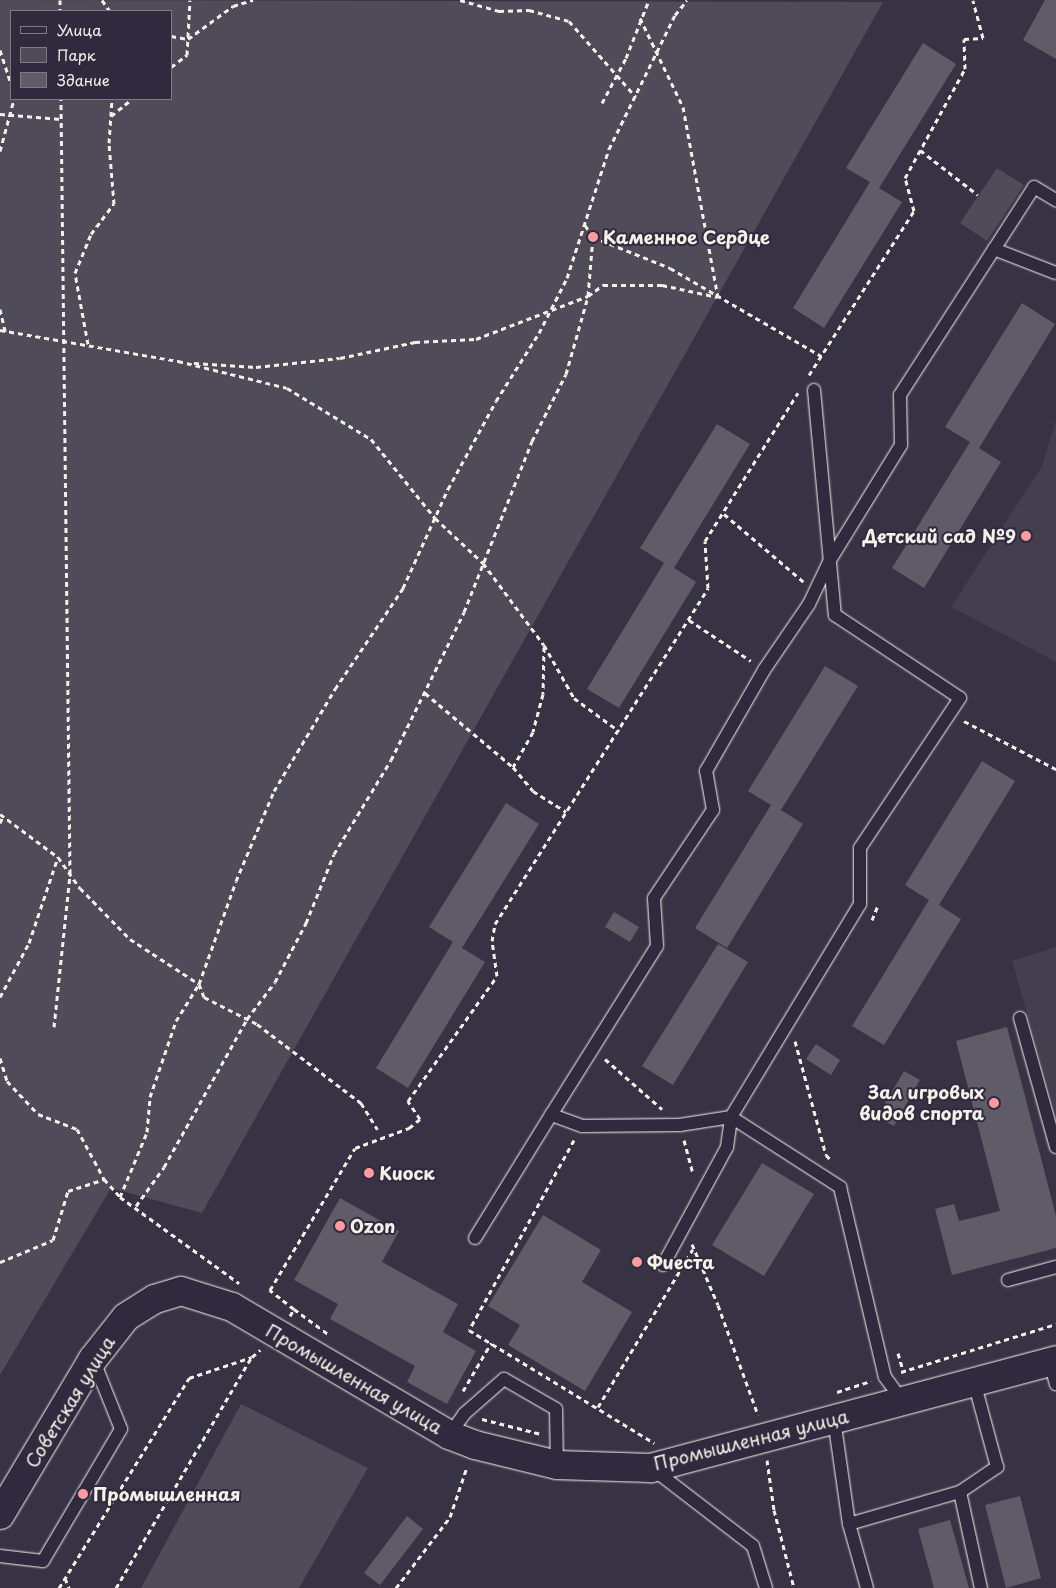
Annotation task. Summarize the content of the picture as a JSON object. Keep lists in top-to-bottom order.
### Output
{
  "streets": {
    "street": ["Промышленная улица", "Советская улица"]
  },
  "crossings": [
    ["Промышленная улица", "Советская улица"]
  ],
  "places": [
    "Каменное Сердце",
    "Детский сад №9",
    "Зал игровых видов спорта",
    "Киоск",
    "Ozon",
    "Фиеста",
    "Промышленная"
  ],
  "legend": ["Улица", "Парк", "Здание"]
}
